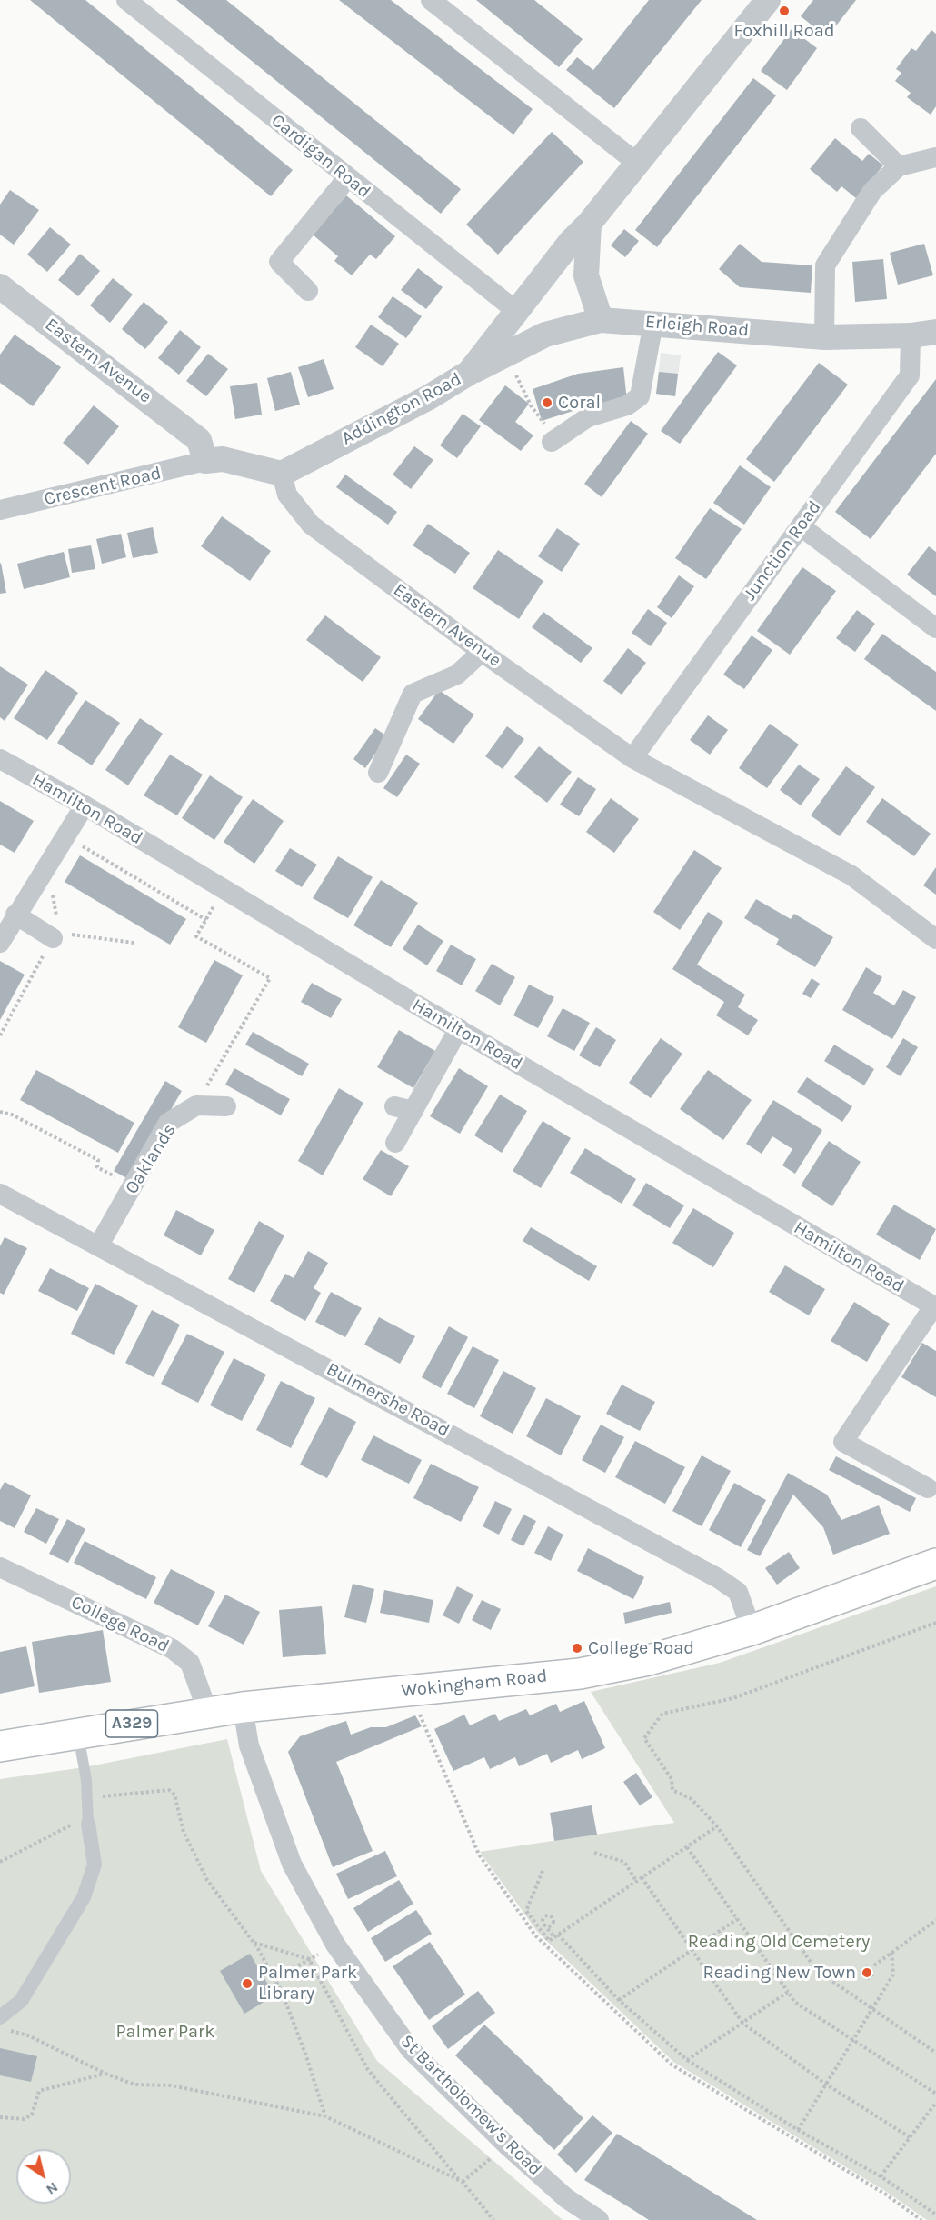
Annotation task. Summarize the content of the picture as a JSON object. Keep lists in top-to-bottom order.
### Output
{
  "streets": {
    "main road": ["Wokingham Road", "A329"],
    "street": [
      "Cardigan Road",
      "Erleigh Road",
      "Eastern Avenue",
      "Addington Road",
      "Crescent Road",
      "Junction Road",
      "Hamilton Road",
      "Oaklands",
      "Bulmershe Road",
      "College Road",
      "St Bartholomew's Road"
    ]
  },
  "crossings": [
    ["Cardigan Road", "Addington Road"],
    ["Erleigh Road", "Addington Road"],
    ["Erleigh Road", "Junction Road"],
    ["Eastern Avenue", "Addington Road"],
    ["Eastern Avenue", "Crescent Road"],
    ["Eastern Avenue", "Junction Road"],
    ["Oaklands", "Bulmershe Road"],
    ["Bulmershe Road", "Wokingham Road"],
    ["College Road", "Wokingham Road"],
    ["Wokingham Road", "St Bartholomew's Road"]
  ],
  "parks": ["Reading Old Cemetery", "Palmer Park"],
  "places": [
    "Foxhill Road",
    "Coral",
    "College Road",
    "Reading New Town",
    "Palmer Park Library"
  ],
  "north": "bottom right"
}
